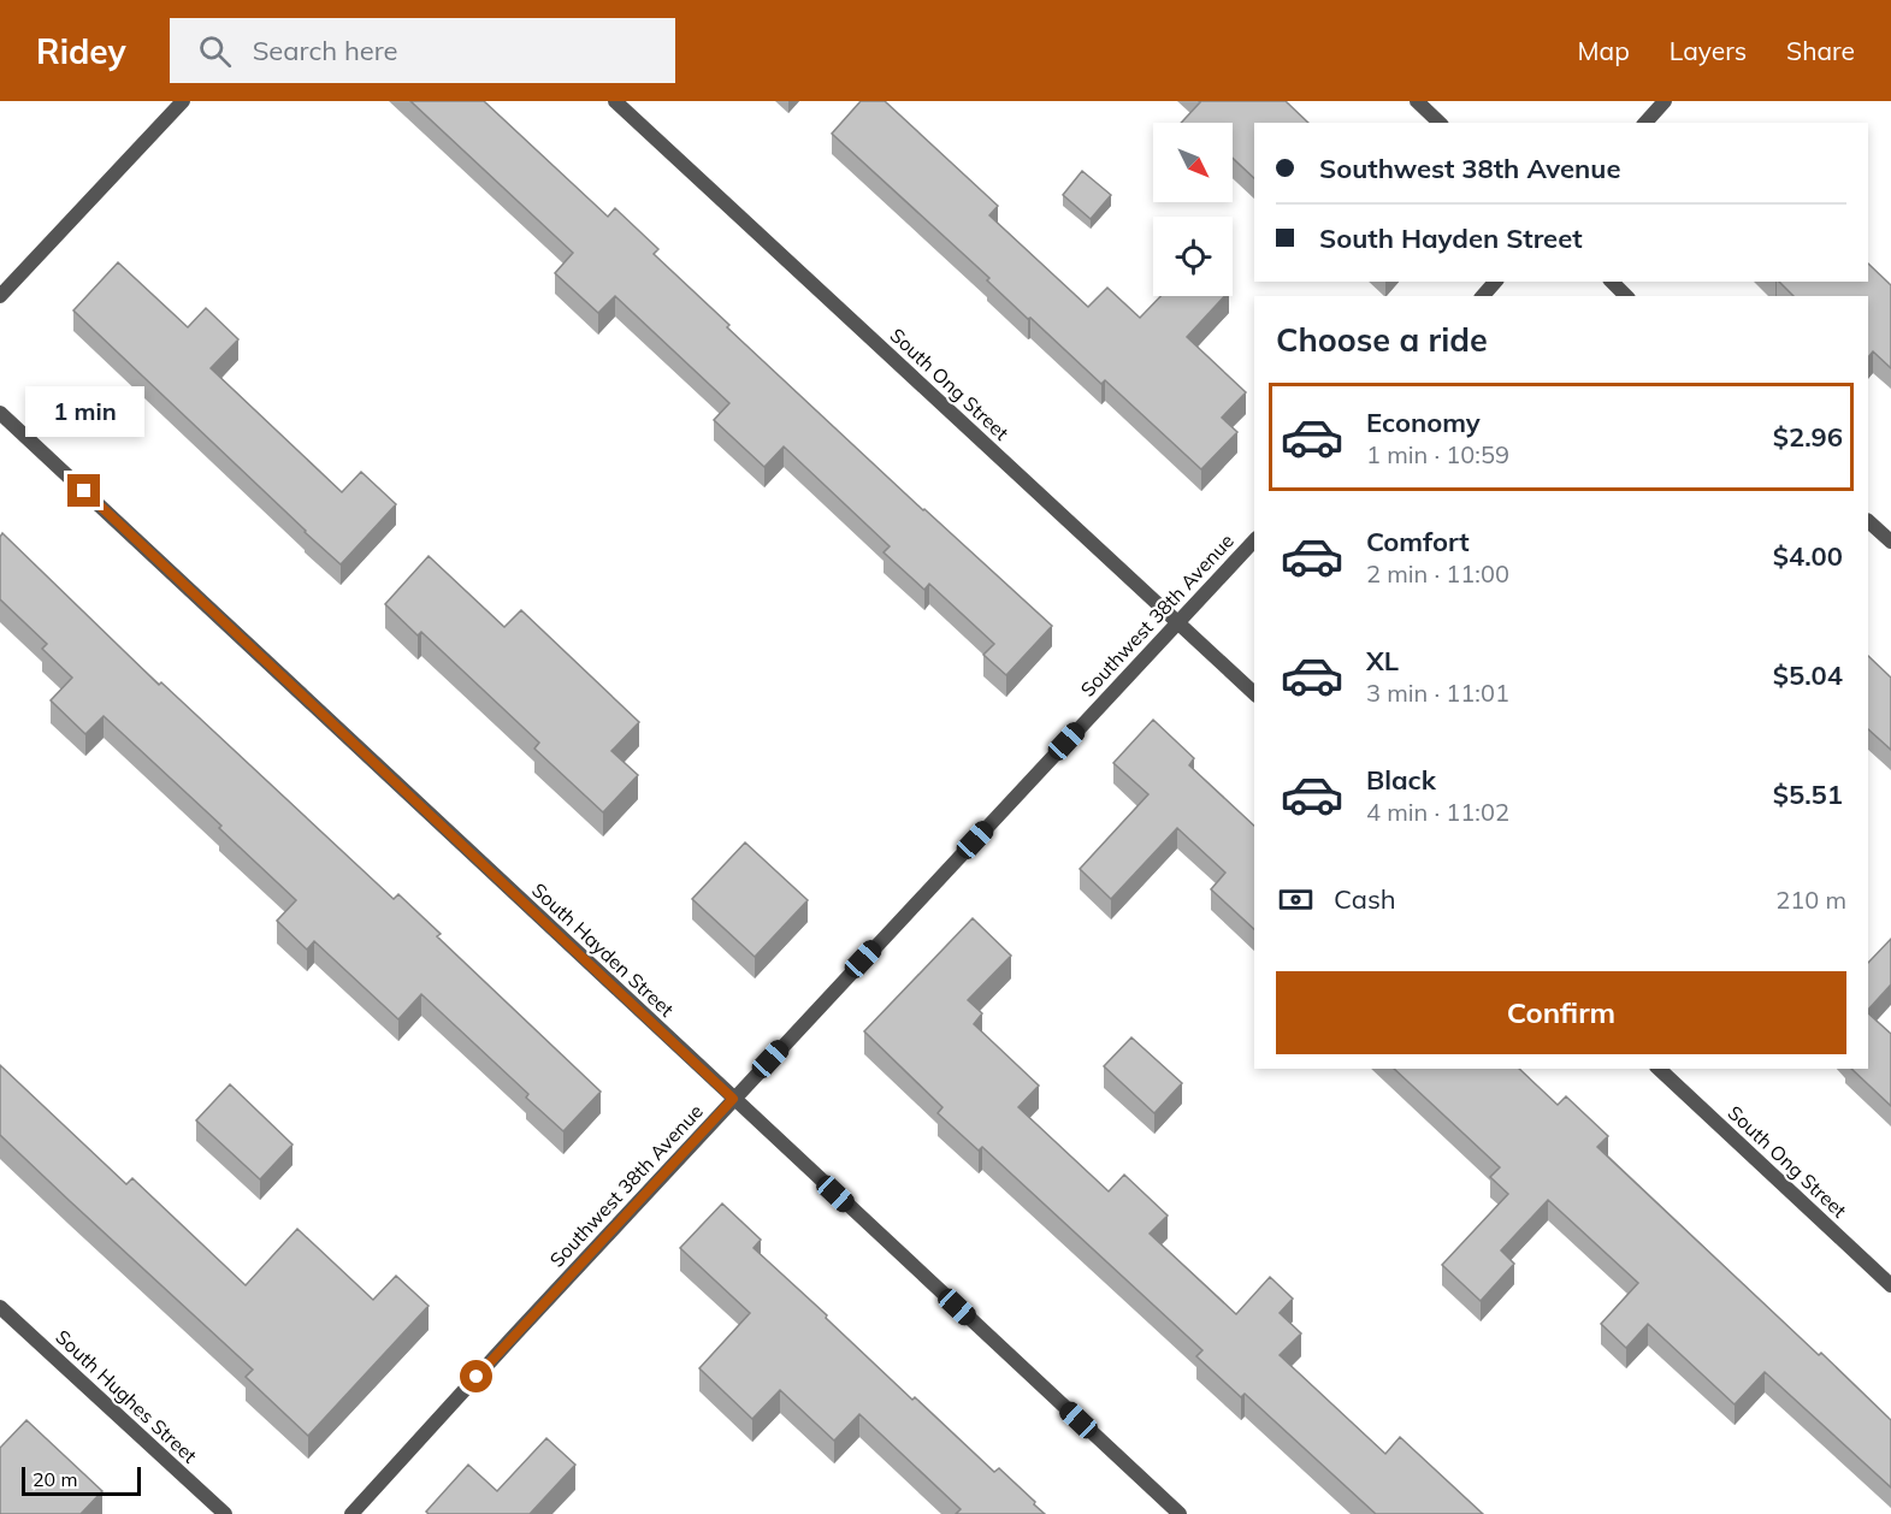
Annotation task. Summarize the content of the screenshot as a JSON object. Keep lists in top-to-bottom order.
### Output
{
  "streets": {
    "street": [
      "South Ong Street",
      "Southwest 38th Avenue",
      "South Hayden Street",
      "South Hughes Street"
    ]
  },
  "crossings": [
    ["South Ong Street", "Southwest 38th Avenue"],
    ["Southwest 38th Avenue", "South Hayden Street"]
  ],
  "scale_bar": "20 m",
  "north": "bottom right",
  "page": {
    "header": "Ridey",
    "search": "Search here",
    "nav": ["Map", "Layers", "Share"],
    "banner": ["Southwest 38th Avenue", "South Hayden Street"],
    "heading": "Choose a ride",
    "list": [
      {
        "name": "Economy",
        "note": "1 min · 10:59",
        "value": "$2.96"
      },
      {
        "name": "Comfort",
        "note": "2 min · 11:00",
        "value": "$4.00"
      },
      {
        "name": "XL",
        "note": "3 min · 11:01",
        "value": "$5.04"
      },
      {
        "name": "Black",
        "note": "4 min · 11:02",
        "value": "$5.51"
      }
    ],
    "bubble": "1 min",
    "pay": ["Cash", "210 m"],
    "buttons": "Confirm",
    "scale": "20 m"
  }
}
